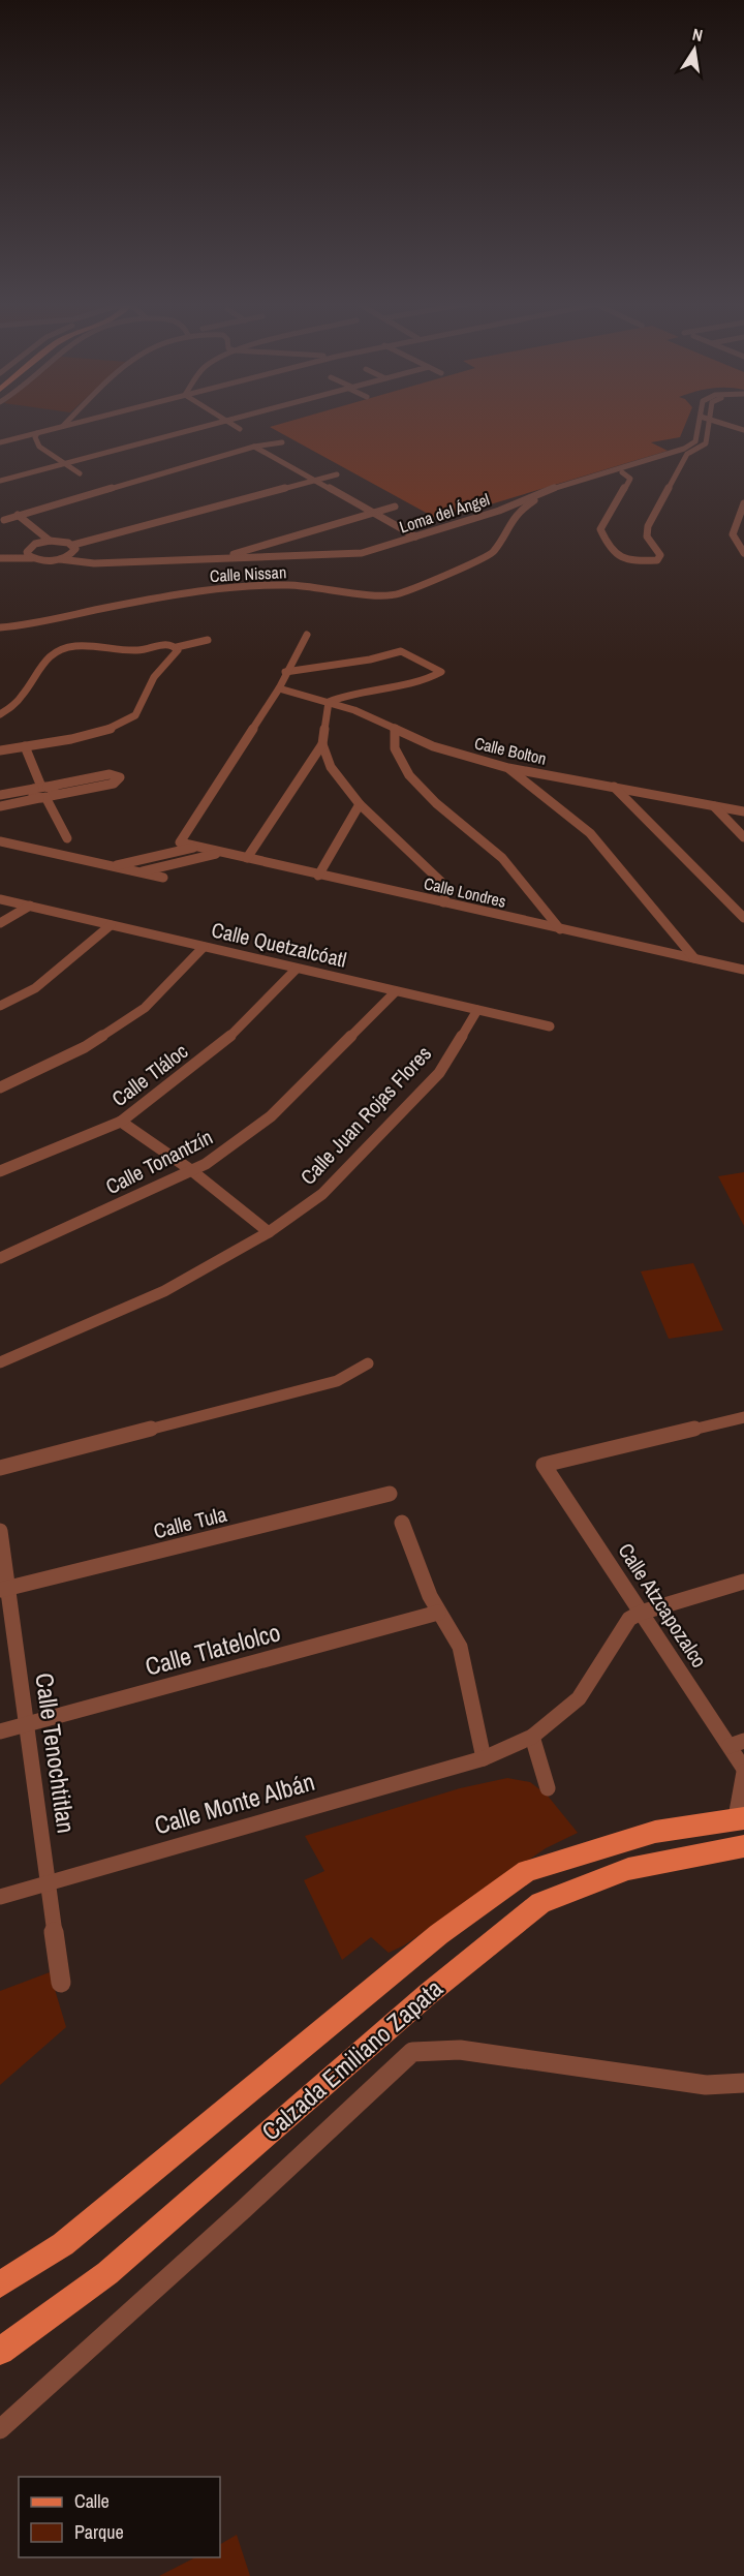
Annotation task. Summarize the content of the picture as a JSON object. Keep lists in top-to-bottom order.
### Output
{
  "streets": {
    "main road": ["Calzada Emiliano Zapata"],
    "street": [
      "Loma del Ángel",
      "Calle Nissan",
      "Calle Bolton",
      "Calle Londres",
      "Calle Quetzalcóatl",
      "Calle Tláloc",
      "Calle Juan Rojas Flores",
      "Calle Tonantzín",
      "Calle Tula",
      "Calle Atzcapozalco",
      "Calle Tlatelolco",
      "Calle Tenochtitlan",
      "Calle Monte Albán"
    ]
  },
  "crossings": [
    ["Calle Bolton", "Calle Londres"],
    ["Calle Quetzalcóatl", "Calle Tláloc"],
    ["Calle Quetzalcóatl", "Calle Juan Rojas Flores"],
    ["Calle Quetzalcóatl", "Calle Tonantzín"],
    ["Calle Tula", "Calle Tenochtitlan"],
    ["Calle Atzcapozalco", "Calle Monte Albán"],
    ["Calle Atzcapozalco", "Calzada Emiliano Zapata"],
    ["Calle Tlatelolco", "Calle Tenochtitlan"],
    ["Calle Tenochtitlan", "Calle Monte Albán"]
  ],
  "legend": ["Calle", "Parque"],
  "north": "top"
}
